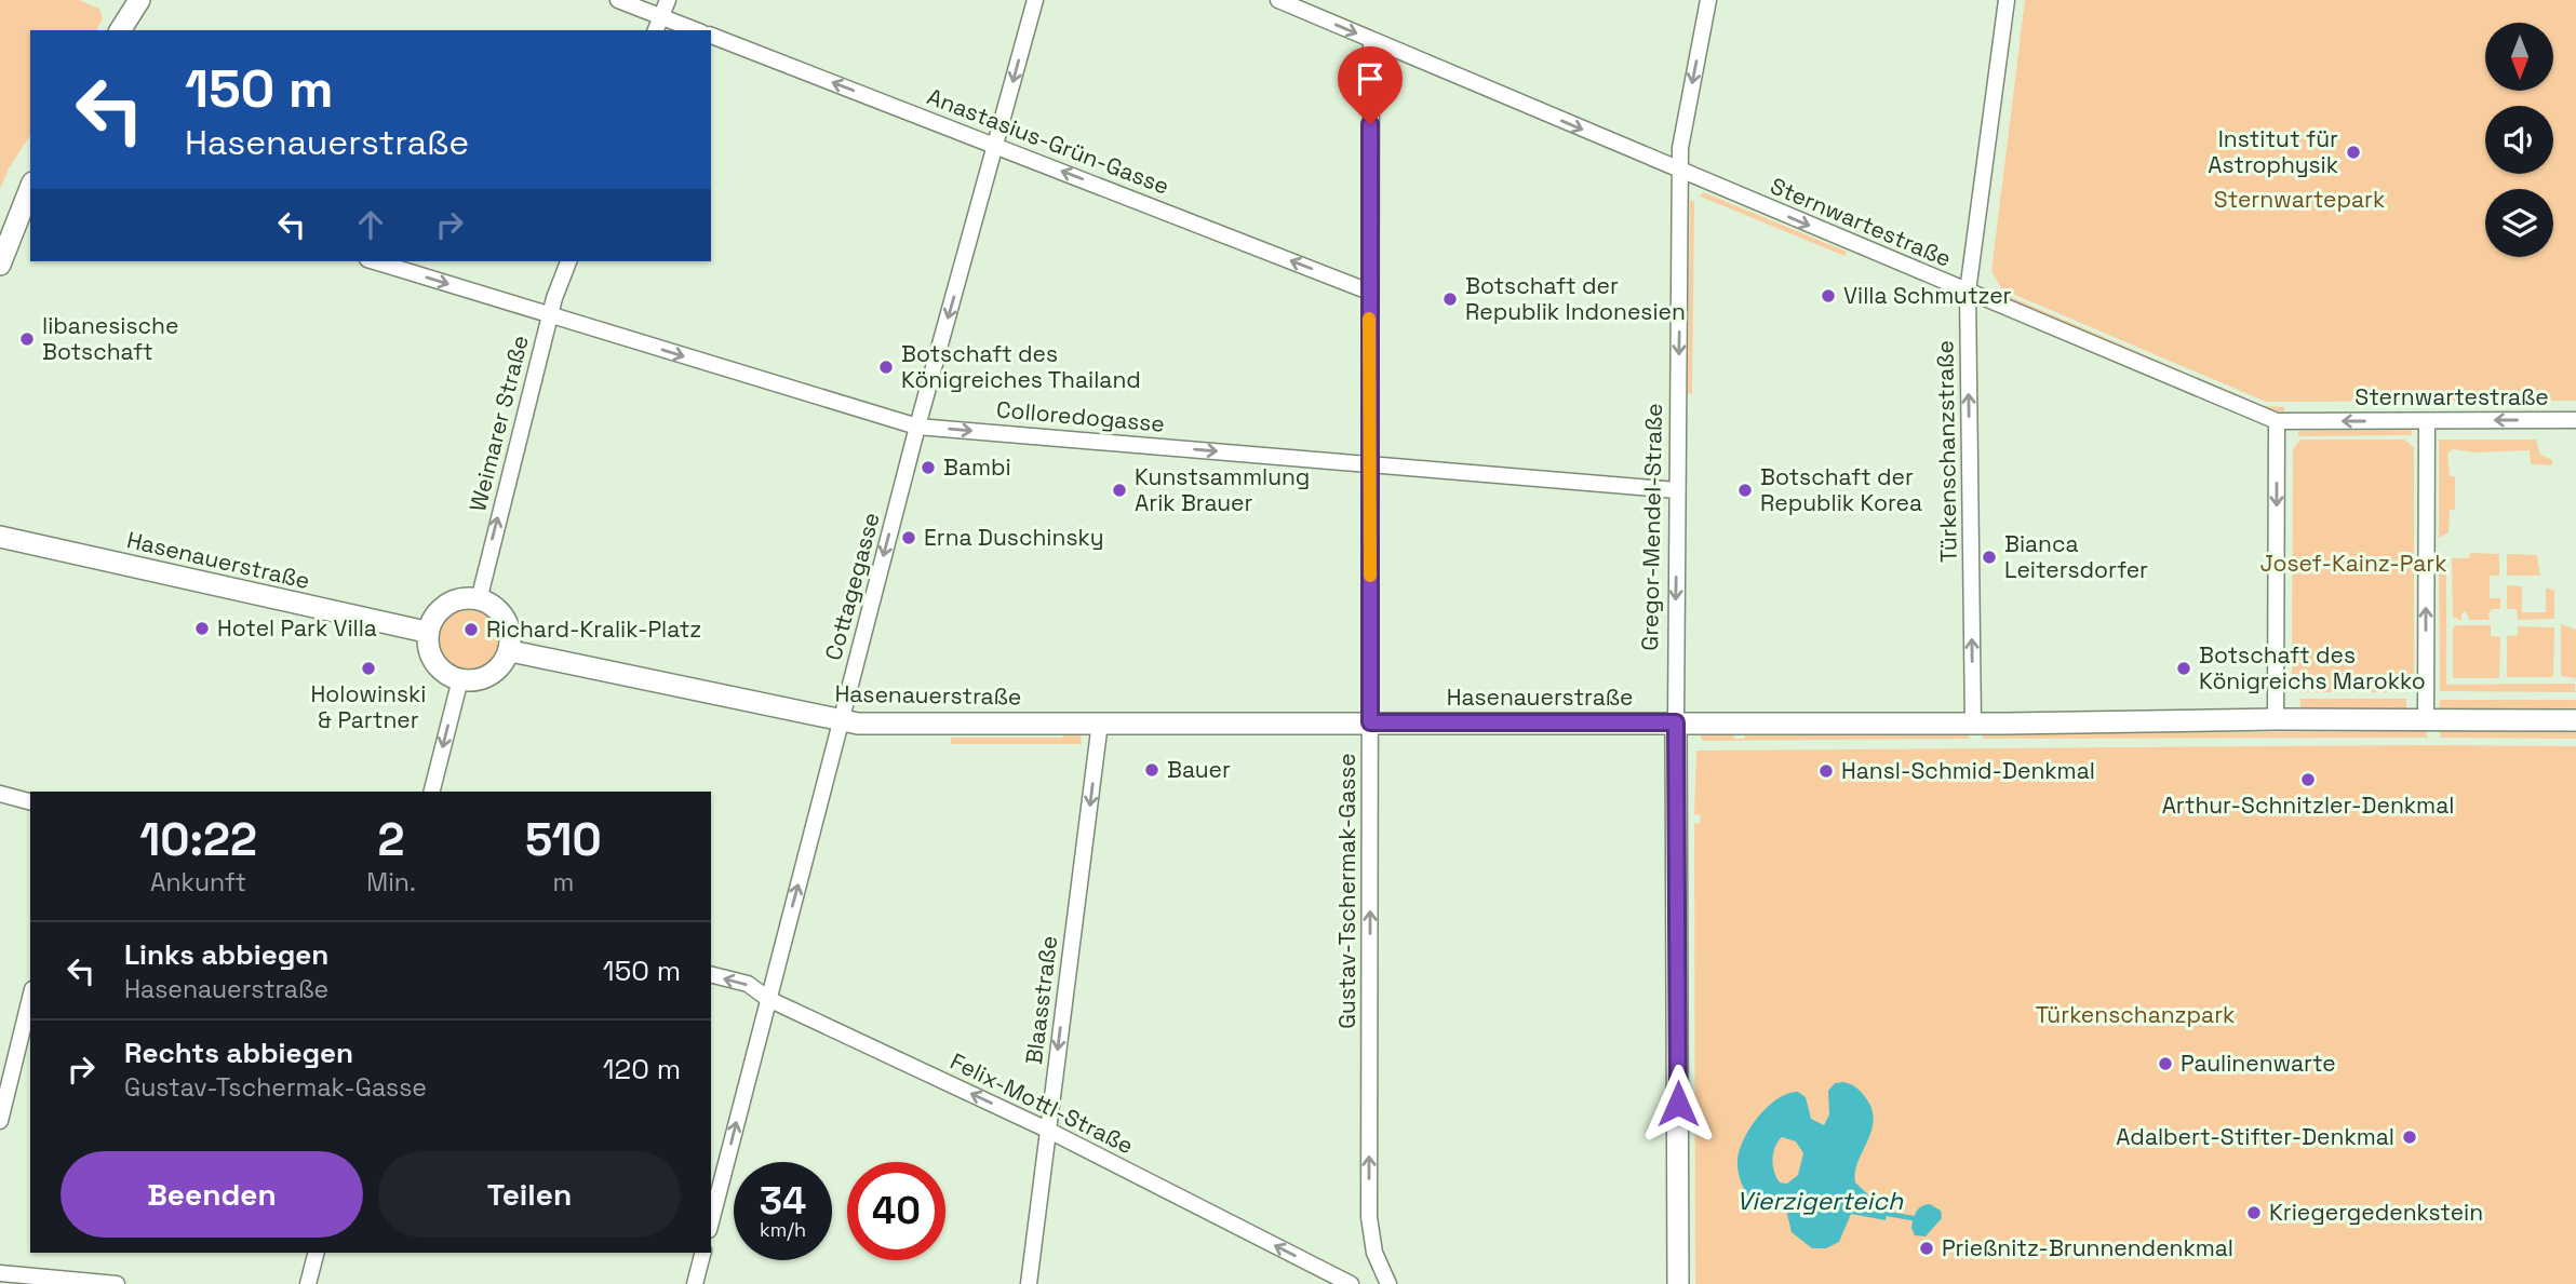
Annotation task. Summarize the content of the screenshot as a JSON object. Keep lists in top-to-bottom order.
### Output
{
  "streets": {
    "street": [
      "Anastasius-Grün-Gasse",
      "Sternwartestraße",
      "Colloredogasse",
      "Weimarer Straße",
      "Türkenschanzstraße",
      "Gregor-Mendel-Straße",
      "Hasenauerstraße",
      "Cottagegasse",
      "Gustav-Tschermak-Gasse",
      "Blaasstraße",
      "Felix-Mottl-Straße"
    ]
  },
  "crossings": [
    ["Anastasius-Grün-Gasse", "Cottagegasse"],
    ["Anastasius-Grün-Gasse", "Gustav-Tschermak-Gasse"],
    ["Sternwartestraße", "Türkenschanzstraße"],
    ["Sternwartestraße", "Gregor-Mendel-Straße"],
    ["Sternwartestraße", "Gustav-Tschermak-Gasse"],
    ["Colloredogasse", "Weimarer Straße"],
    ["Colloredogasse", "Gregor-Mendel-Straße"],
    ["Colloredogasse", "Cottagegasse"],
    ["Colloredogasse", "Gustav-Tschermak-Gasse"],
    ["Weimarer Straße", "Hasenauerstraße"],
    ["Türkenschanzstraße", "Hasenauerstraße"],
    ["Gregor-Mendel-Straße", "Hasenauerstraße"],
    ["Hasenauerstraße", "Cottagegasse"],
    ["Hasenauerstraße", "Gustav-Tschermak-Gasse"],
    ["Hasenauerstraße", "Blaasstraße"],
    ["Cottagegasse", "Felix-Mottl-Straße"],
    ["Blaasstraße", "Felix-Mottl-Straße"]
  ],
  "one_way": [
    "Anastasius-Grün-Gasse",
    "Colloredogasse",
    "Weimarer Straße",
    "Türkenschanzstraße",
    "Gregor-Mendel-Straße",
    "Gustav-Tschermak-Gasse",
    "Blaasstraße",
    "Felix-Mottl-Straße"
  ],
  "water": ["Vierzigerteich"],
  "parks": ["Sternwartepark", "Josef-Kainz-Park", "Türkenschanzpark"],
  "places": [
    "Institut für Astrophysik",
    "Villa Schmutzer",
    "Botschaft der Republik Indonesien",
    "libanesische Botschaft",
    "Botschaft des Königreiches Thailand",
    "Bambi",
    "Kunstsammlung Arik Brauer",
    "Botschaft der Republik Korea",
    "Erna Duschinsky",
    "Bianca Leitersdorfer",
    "Hotel Park Villa",
    "Richard-Kralik-Platz",
    "Holowinski & Partner",
    "Botschaft des Königreichs Marokko",
    "Bauer",
    "Hansl-Schmid-Denkmal",
    "Arthur-Schnitzler-Denkmal",
    "Paulinenwarte",
    "Adalbert-Stifter-Denkmal",
    "Kriegergedenkstein",
    "Prießnitz-Brunnendenkmal"
  ],
  "north": "bottom",
  "page": {
    "turn": ["150 m", "Hasenauerstraße"],
    "eta": [
      "10:22",
      "Ankunft",
      "2",
      "Min.",
      "510",
      "m"
    ],
    "list": [
      {
        "name": "Links abbiegen",
        "note": "Hasenauerstraße",
        "value": "150 m"
      },
      {
        "name": "Rechts abbiegen",
        "note": "Gustav-Tschermak-Gasse",
        "value": "120 m"
      }
    ],
    "buttons": ["Beenden", "Teilen"],
    "speed": "34 km/h",
    "limit": "40"
  }
}
